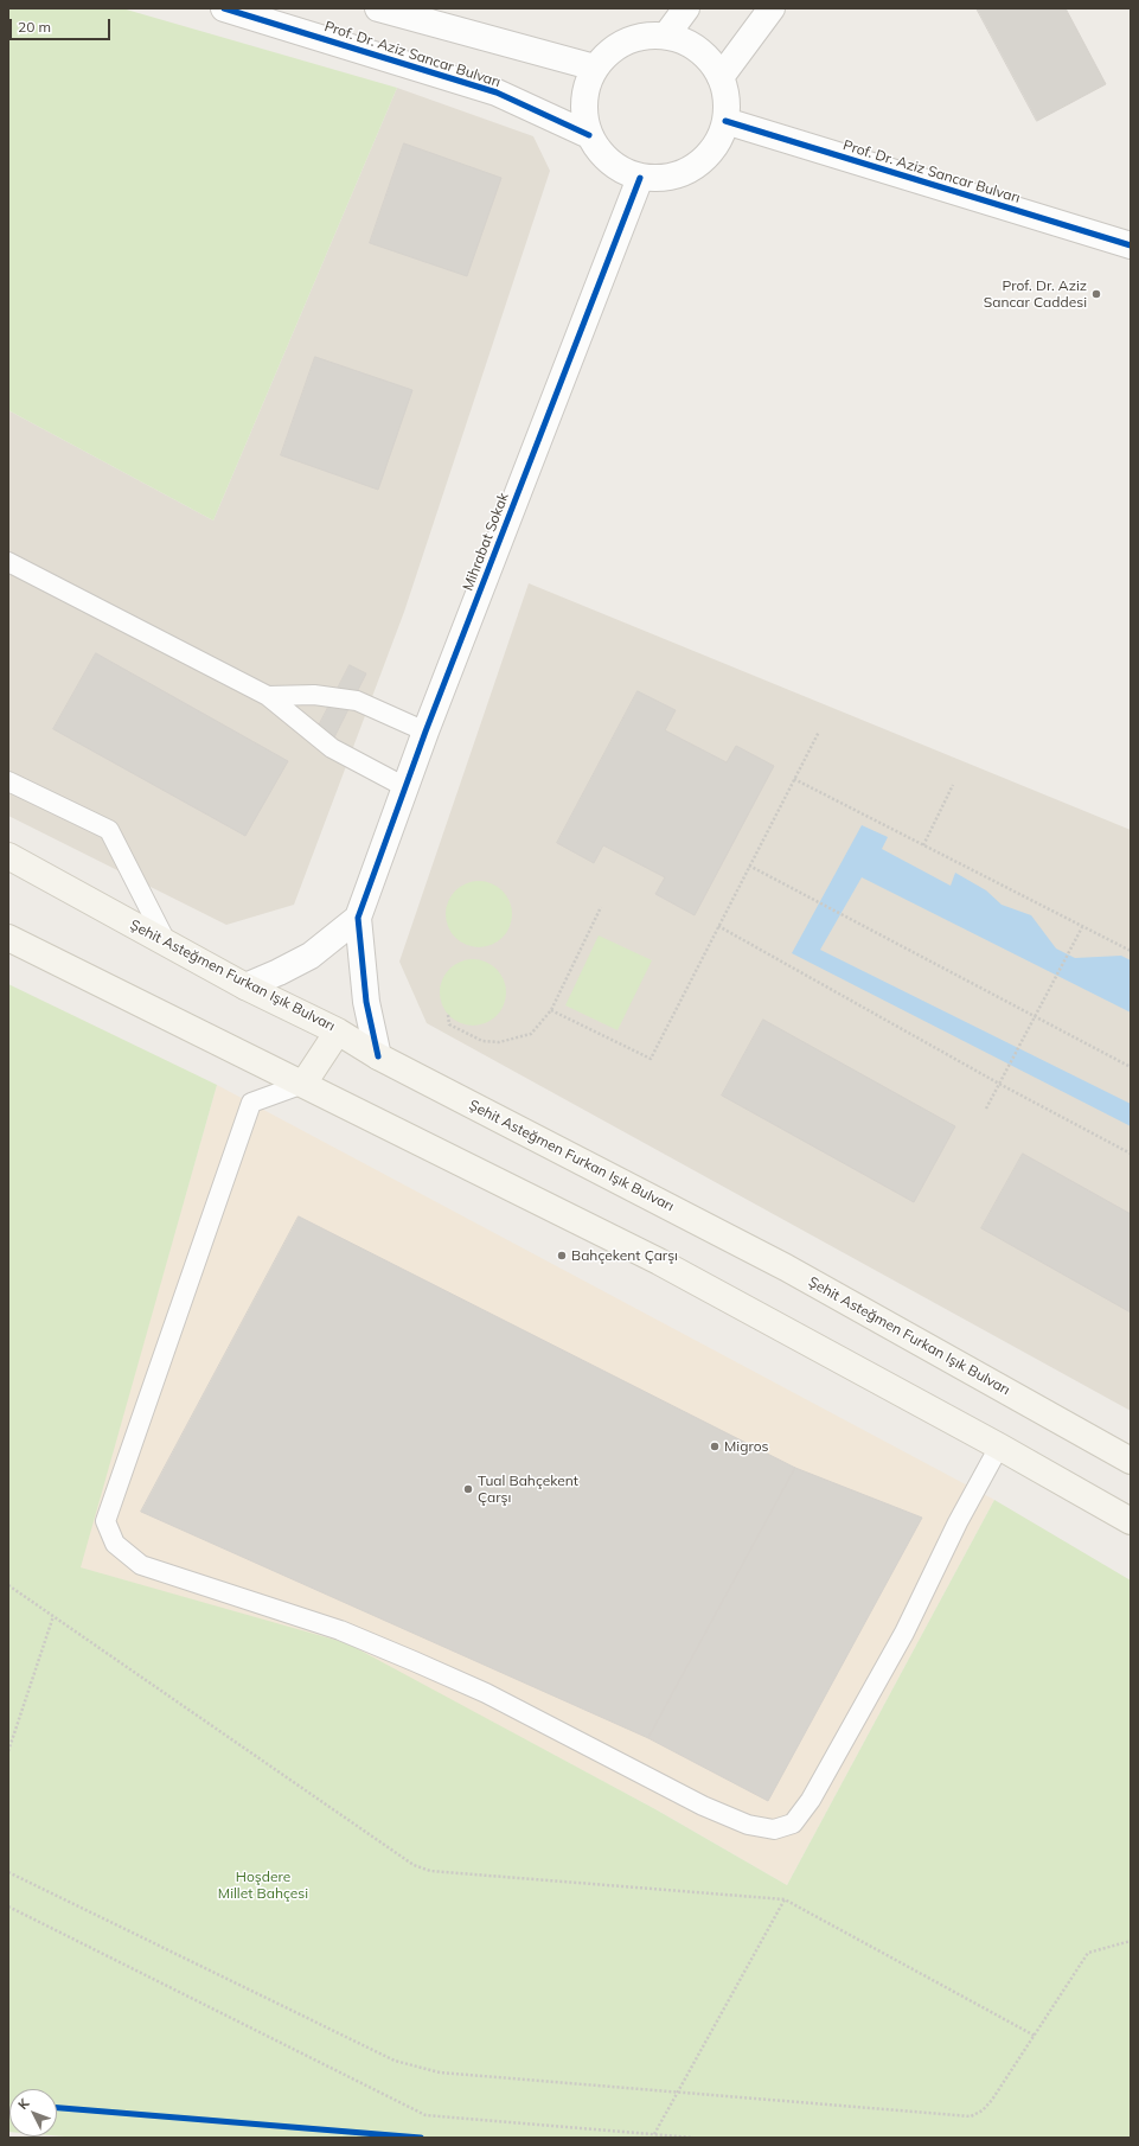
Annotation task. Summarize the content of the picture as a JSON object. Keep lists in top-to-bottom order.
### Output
{
  "streets": {
    "main road": ["Şehit Asteğmen Furkan Işık Bulvarı"],
    "street": ["Prof. Dr. Aziz Sancar Bulvarı", "Mihrabat Sokak"]
  },
  "crossings": [
    ["Prof. Dr. Aziz Sancar Bulvarı", "Mihrabat Sokak"]
  ],
  "parks": ["Hoşdere Millet Bahçesi"],
  "places": [
    "Prof. Dr. Aziz Sancar Caddesi",
    "Bahçekent Çarşı",
    "Migros",
    "Tual Bahçekent Çarşı"
  ],
  "scale_bar": "20 m",
  "north": "top left"
}
